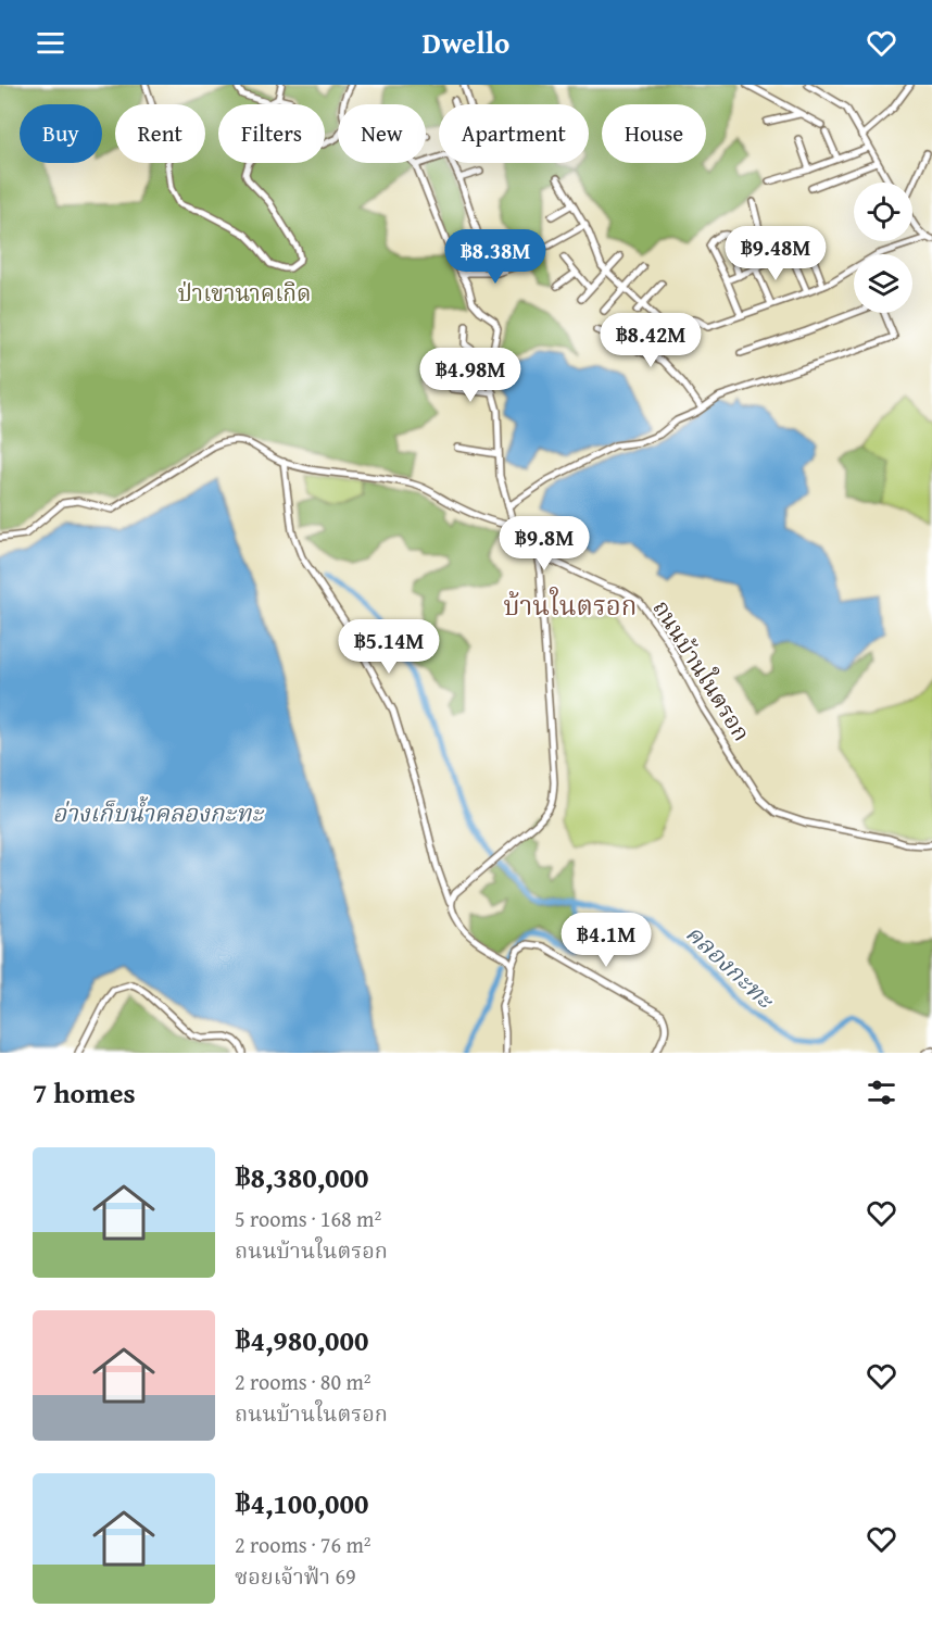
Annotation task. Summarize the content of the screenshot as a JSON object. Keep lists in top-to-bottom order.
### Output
{
  "streets": {
    "street": ["ถนนบ้านในตรอก"]
  },
  "districts": ["บ้านในตรอก"],
  "water": ["อ่างเก็บน้ำคลองกะทะ", "คลองกะทะ"],
  "parks": ["ป่าเขานาคเกิด"],
  "page": {
    "header": "Dwello",
    "chip": [
      "Buy",
      "Rent",
      "Filters",
      "New",
      "Apartment",
      "House"
    ],
    "price": [
      "฿9.48M",
      "฿8.38M",
      "฿8.42M",
      "฿4.98M",
      "฿9.8M",
      "฿5.14M",
      "฿4.1M"
    ],
    "heading": "7 homes",
    "list": [
      {
        "name": "฿8,380,000",
        "note": "5 rooms · 168 m² · ถนนบ้านในตรอก"
      },
      {
        "name": "฿4,980,000",
        "note": "2 rooms · 80 m² · ถนนบ้านในตรอก"
      },
      {
        "name": "฿4,100,000",
        "note": "2 rooms · 76 m² · ซอยเจ้าฟ้า 69"
      }
    ]
  }
}
